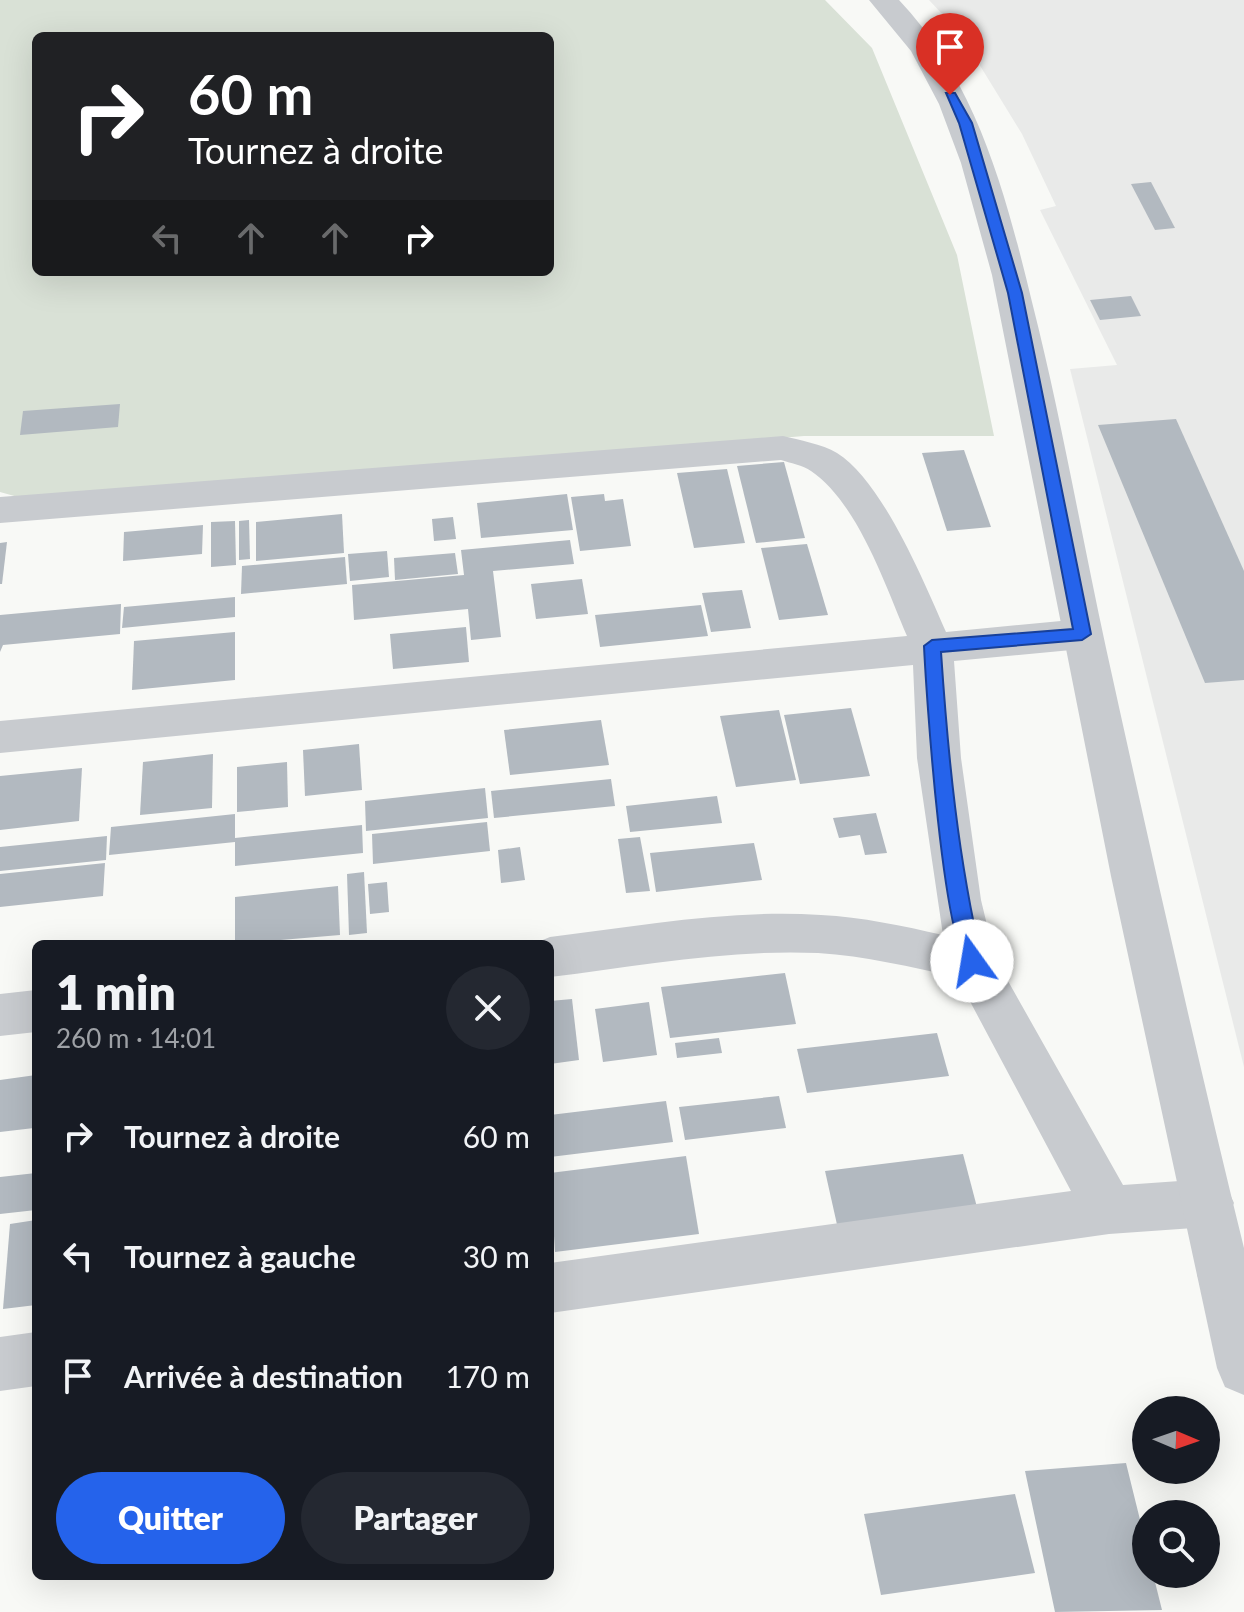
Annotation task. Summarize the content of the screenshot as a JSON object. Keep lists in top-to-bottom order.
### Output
{
  "north": "right",
  "page": {
    "turn": ["60 m", "Tournez à droite"],
    "heading": ["1 min", "260 m · 14:01"],
    "list": [
      {
        "name": "Tournez à droite",
        "value": "60 m"
      },
      {
        "name": "Tournez à gauche",
        "value": "30 m"
      },
      {
        "name": "Arrivée à destination",
        "value": "170 m"
      }
    ],
    "buttons": ["Quitter", "Partager"]
  }
}
